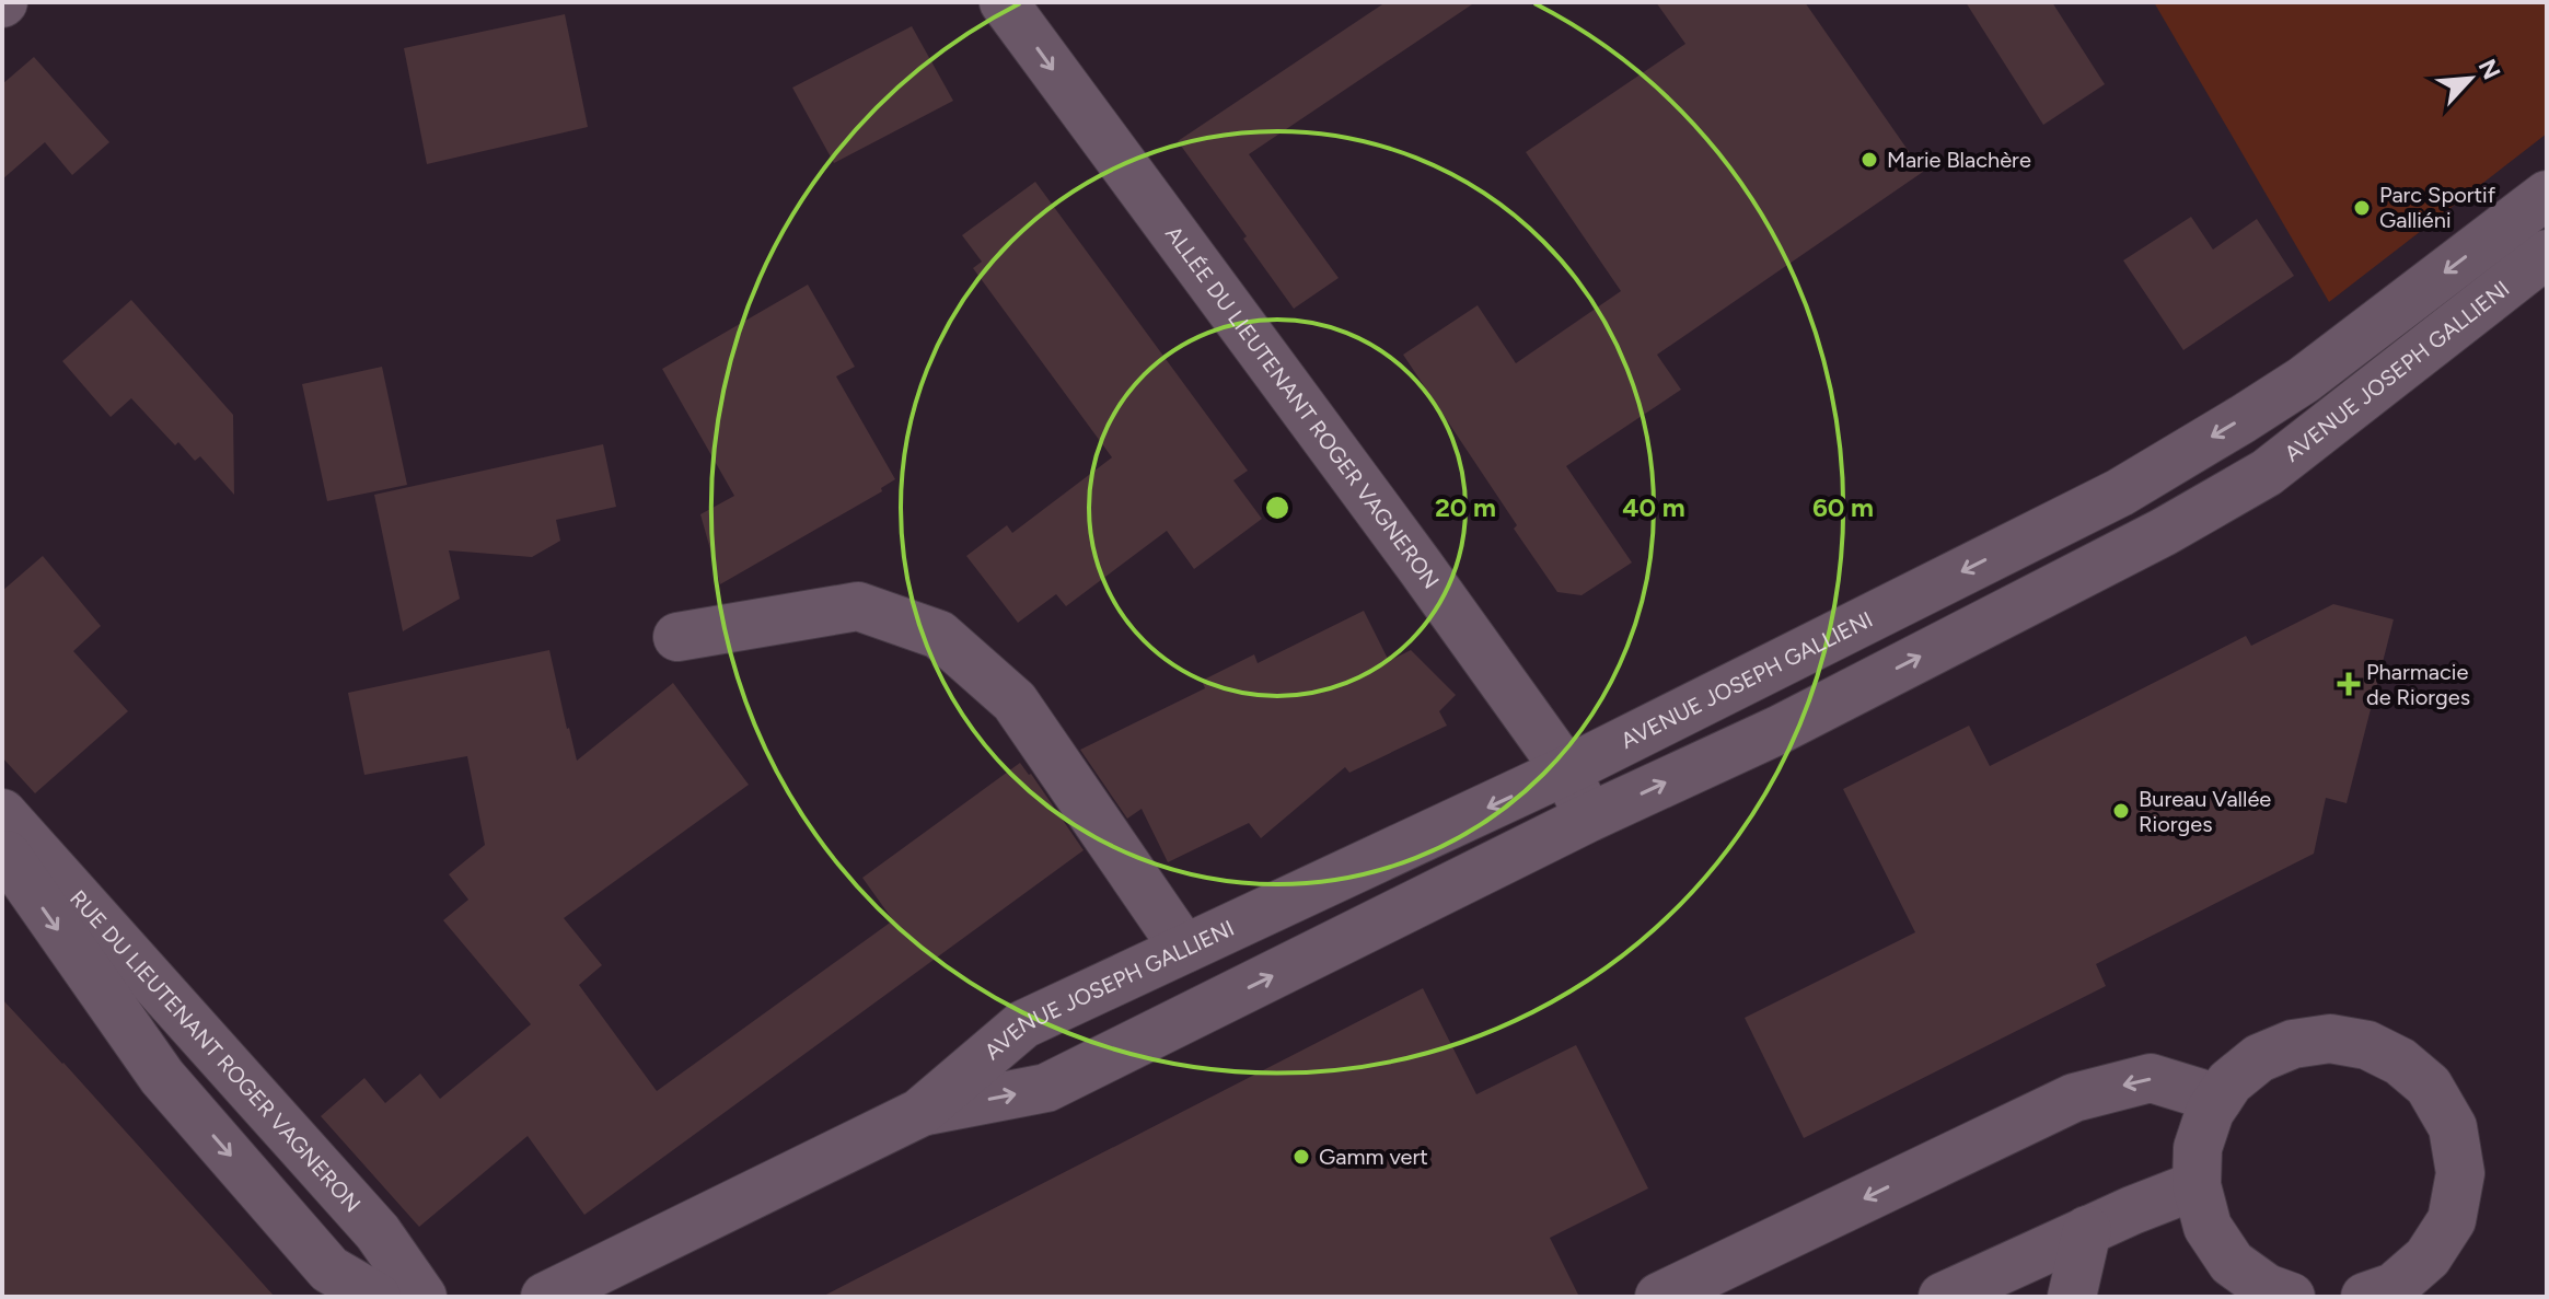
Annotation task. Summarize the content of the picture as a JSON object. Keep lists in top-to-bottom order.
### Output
{
  "streets": {
    "street": ["AVENUE JOSEPH GALLIENI", "ALLÉE DU LIEUTENANT ROGER VAGNERON", "RUE DU LIEUTENANT ROGER VAGNERON"]
  },
  "crossings": [
    ["AVENUE JOSEPH GALLIENI", "ALLÉE DU LIEUTENANT ROGER VAGNERON"]
  ],
  "one_way": ["ALLÉE DU LIEUTENANT ROGER VAGNERON"],
  "places": {
    "other": [
      "Marie Blachère",
      "Parc Sportif Galliéni",
      "Bureau Vallée Riorges",
      "Gamm vert"
    ],
    "health": ["Pharmacie de Riorges"]
  },
  "north": "top right",
  "rings": ["20 m", "40 m", "60 m"]
}
